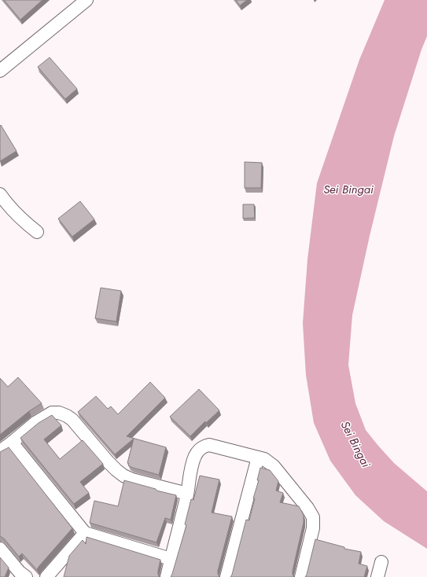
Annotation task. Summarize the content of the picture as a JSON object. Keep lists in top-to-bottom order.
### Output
{
  "water": ["Sei Bingai"]
}
